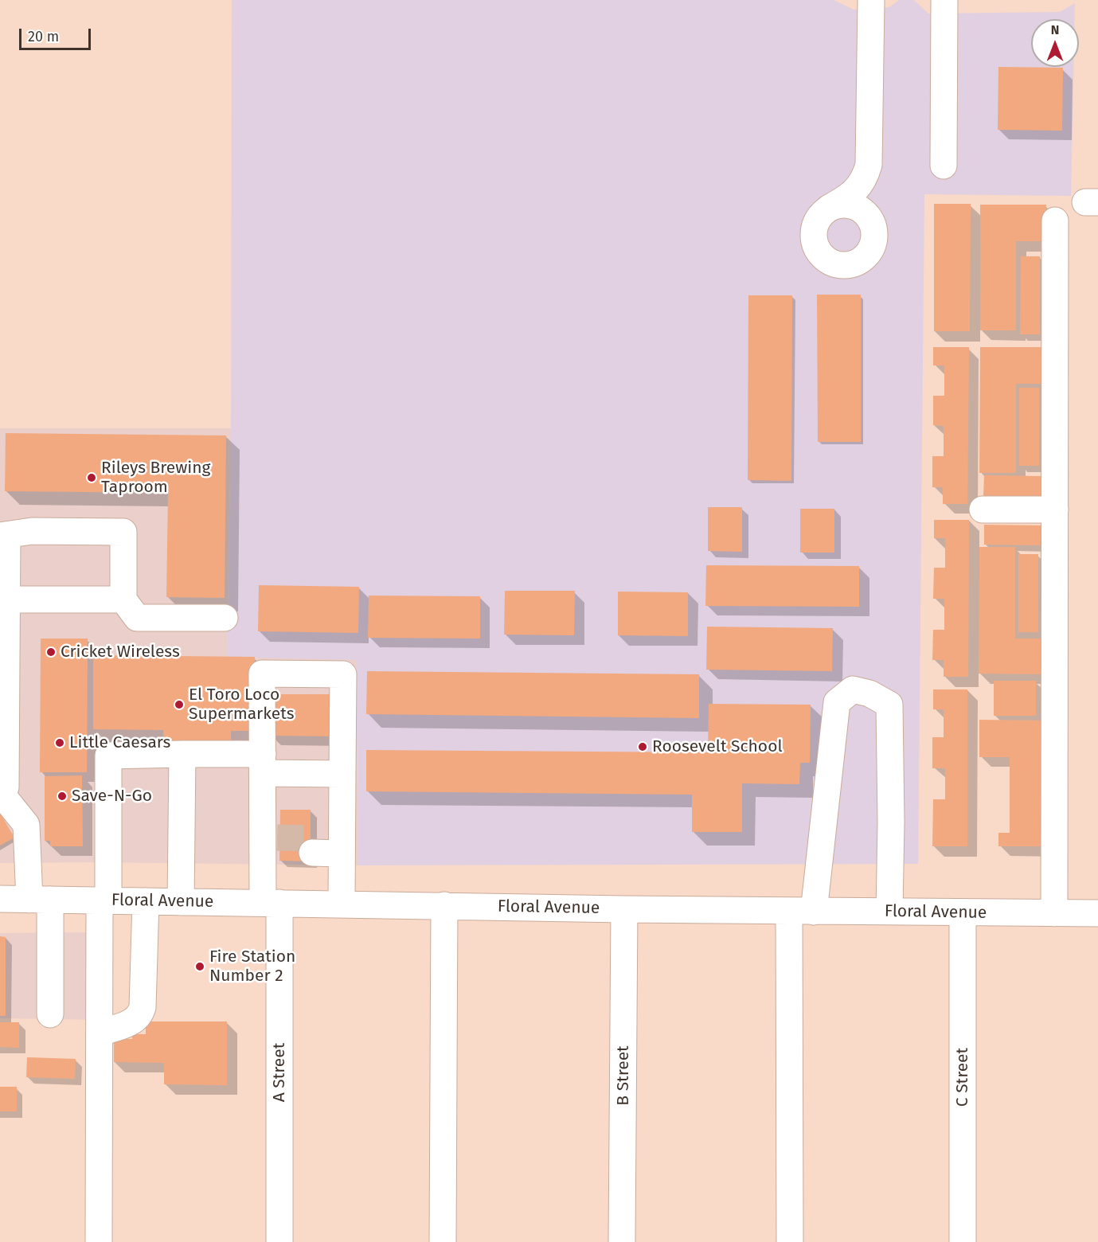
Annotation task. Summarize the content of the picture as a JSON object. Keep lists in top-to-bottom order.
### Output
{
  "streets": {
    "street": [
      "Floral Avenue",
      "A Street",
      "B Street",
      "C Street"
    ]
  },
  "crossings": [
    ["Floral Avenue", "A Street"],
    ["Floral Avenue", "B Street"],
    ["Floral Avenue", "C Street"]
  ],
  "places": [
    "Rileys Brewing Taproom",
    "Cricket Wireless",
    "El Toro Loco Supermarkets",
    "Little Caesars",
    "Roosevelt School",
    "Save-N-Go",
    "Fire Station Number 2"
  ],
  "scale_bar": "20 m",
  "north": "top"
}
